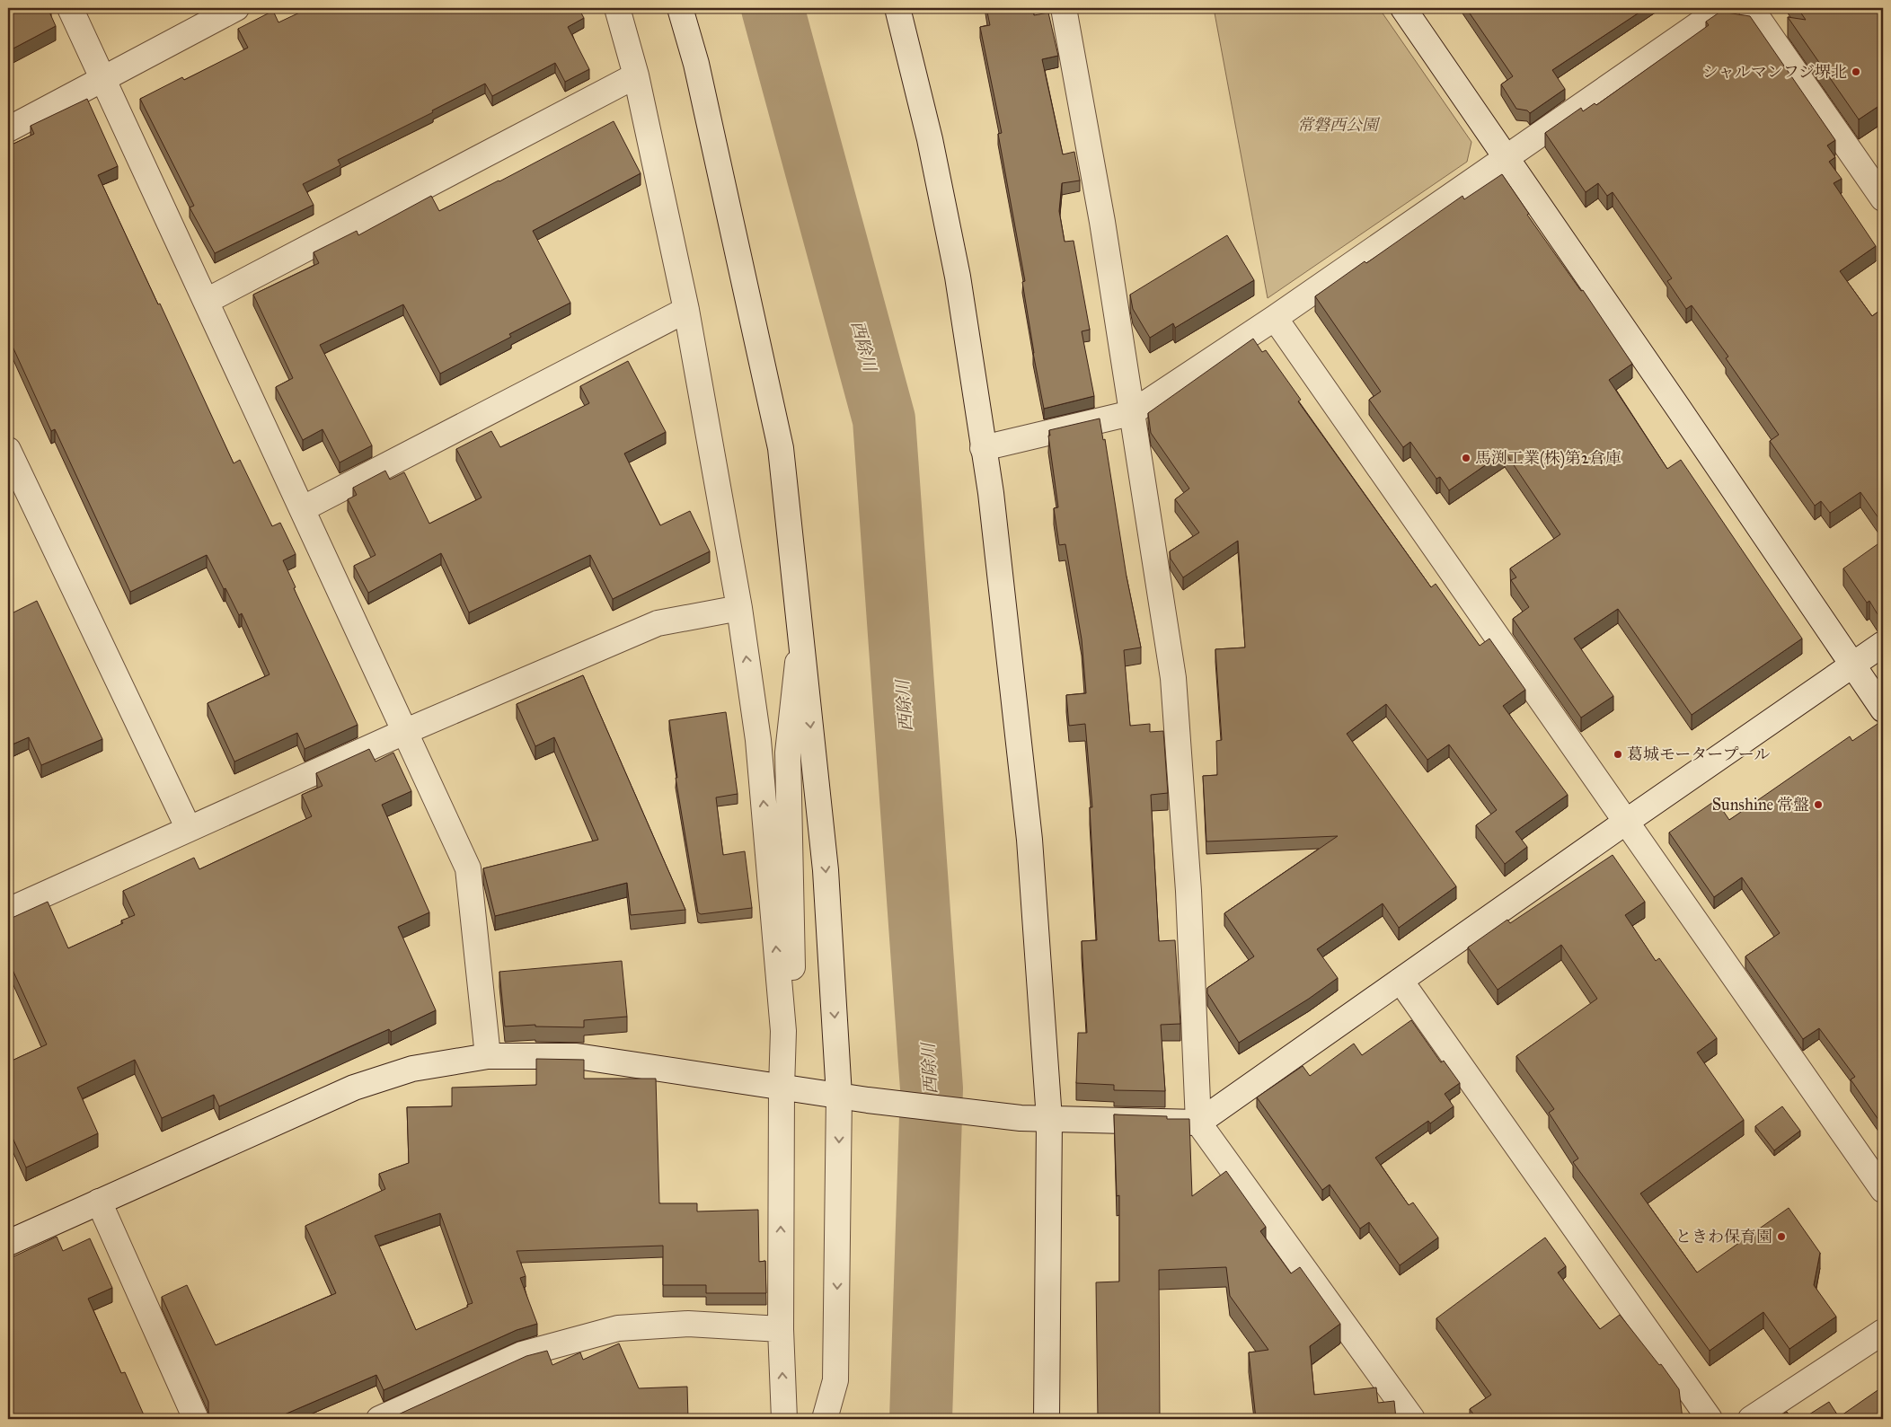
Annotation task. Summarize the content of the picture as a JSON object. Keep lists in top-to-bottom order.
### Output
{
  "water": ["西除川"],
  "parks": ["常磐西公園"],
  "places": [
    "シャルマンフジ堺北",
    "馬渕工業(株)第2倉庫",
    "葛城モータープール",
    "Sunshine 常盤",
    "ときわ保育園"
  ]
}
